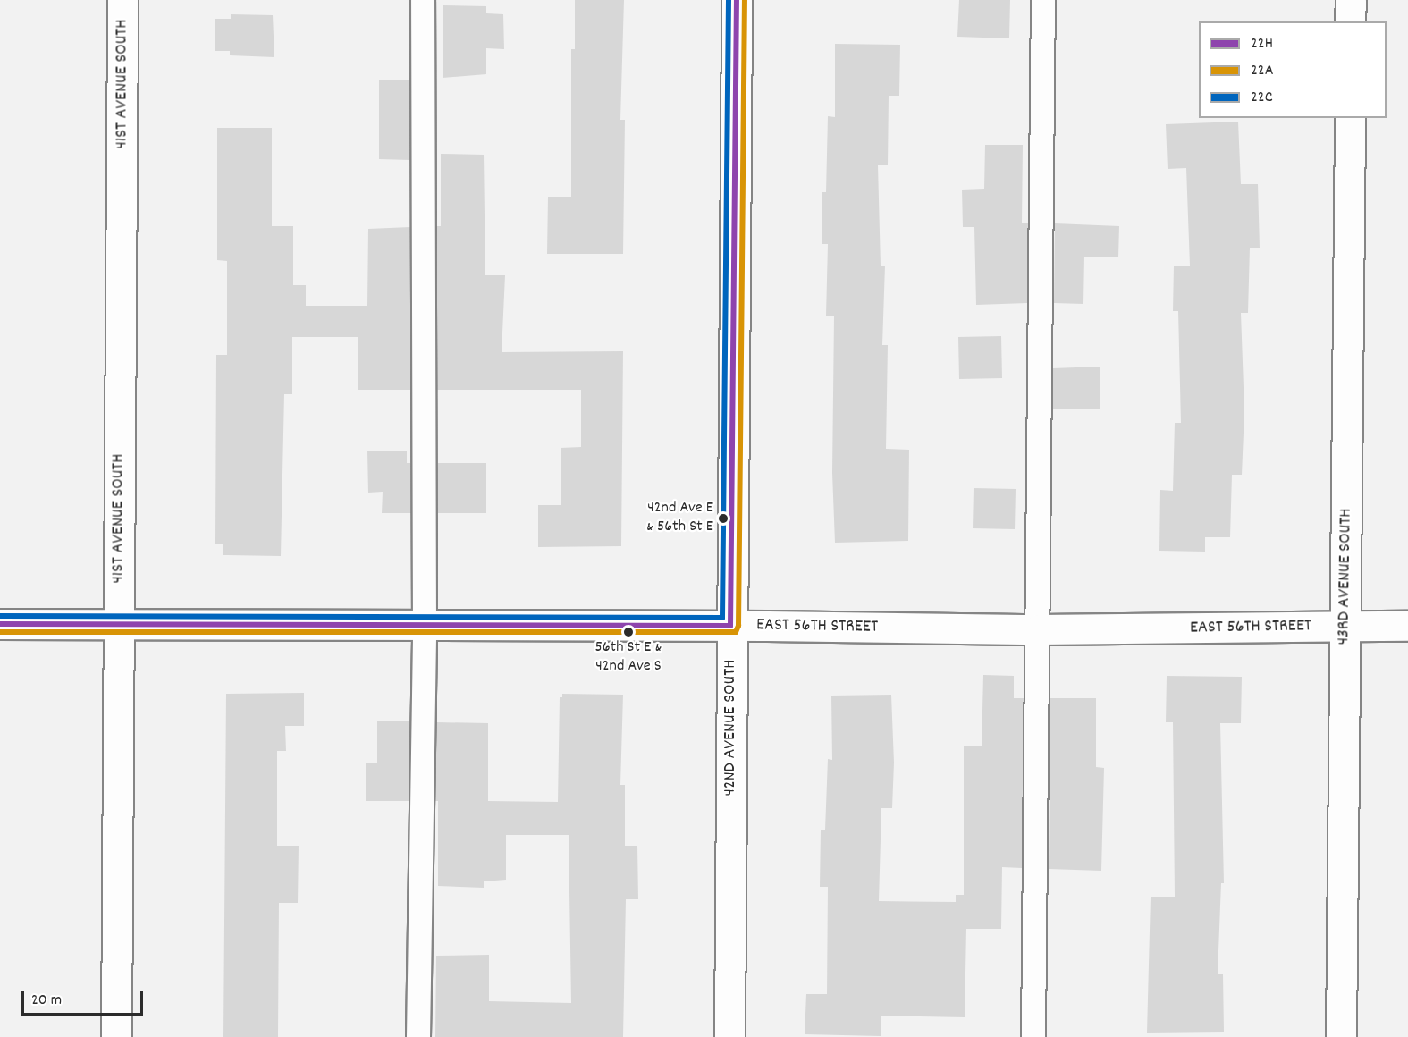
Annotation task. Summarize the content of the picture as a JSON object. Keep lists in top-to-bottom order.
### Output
{
  "streets": {
    "street": [
      "41ST AVENUE SOUTH",
      "43RD AVENUE SOUTH",
      "EAST 56TH STREET",
      "42ND AVENUE SOUTH"
    ]
  },
  "crossings": [
    ["41ST AVENUE SOUTH", "EAST 56TH STREET"],
    ["43RD AVENUE SOUTH", "EAST 56TH STREET"],
    ["EAST 56TH STREET", "42ND AVENUE SOUTH"]
  ],
  "places": ["42nd Ave E & 56th St E", "56th St E & 42nd Ave S"],
  "lines": ["transit line 22H", "transit line 22A", "transit line 22C"],
  "legend": ["22H", "22A", "22C"],
  "scale_bar": "20 m"
}
